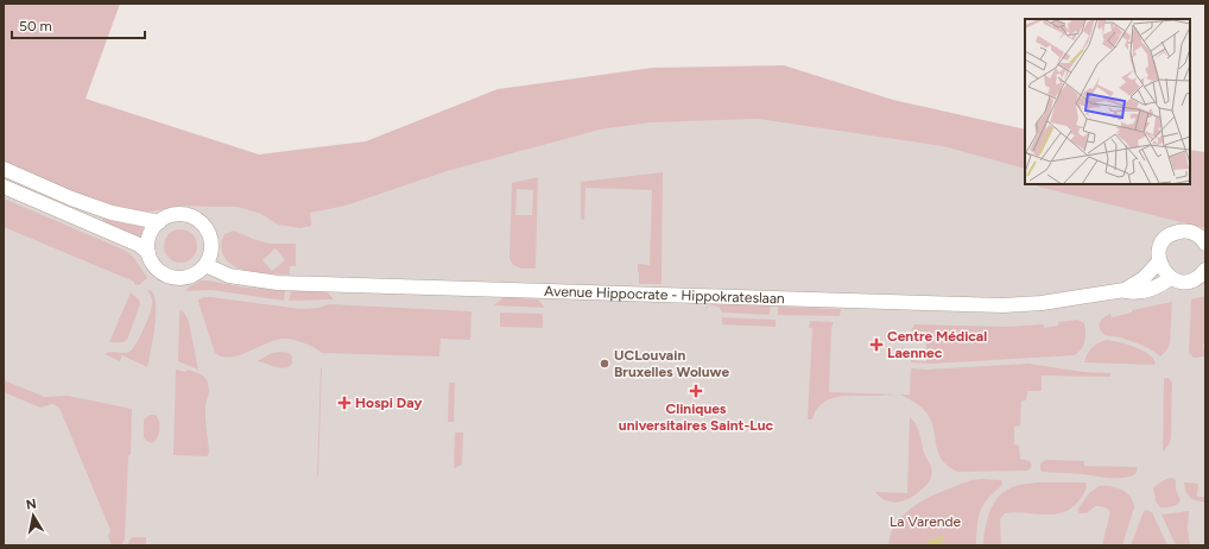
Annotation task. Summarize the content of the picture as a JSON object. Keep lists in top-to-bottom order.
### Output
{
  "streets": {
    "street": ["Avenue Hippocrate - Hippokrateslaan"]
  },
  "parks": ["La Varende"],
  "places": {
    "health": ["Centre Médical Laennec", "Cliniques universitaires Saint-Luc", "Hospi Day"],
    "other": ["UCLouvain Bruxelles Woluwe"]
  },
  "scale_bar": "50 m",
  "north": "top"
}
